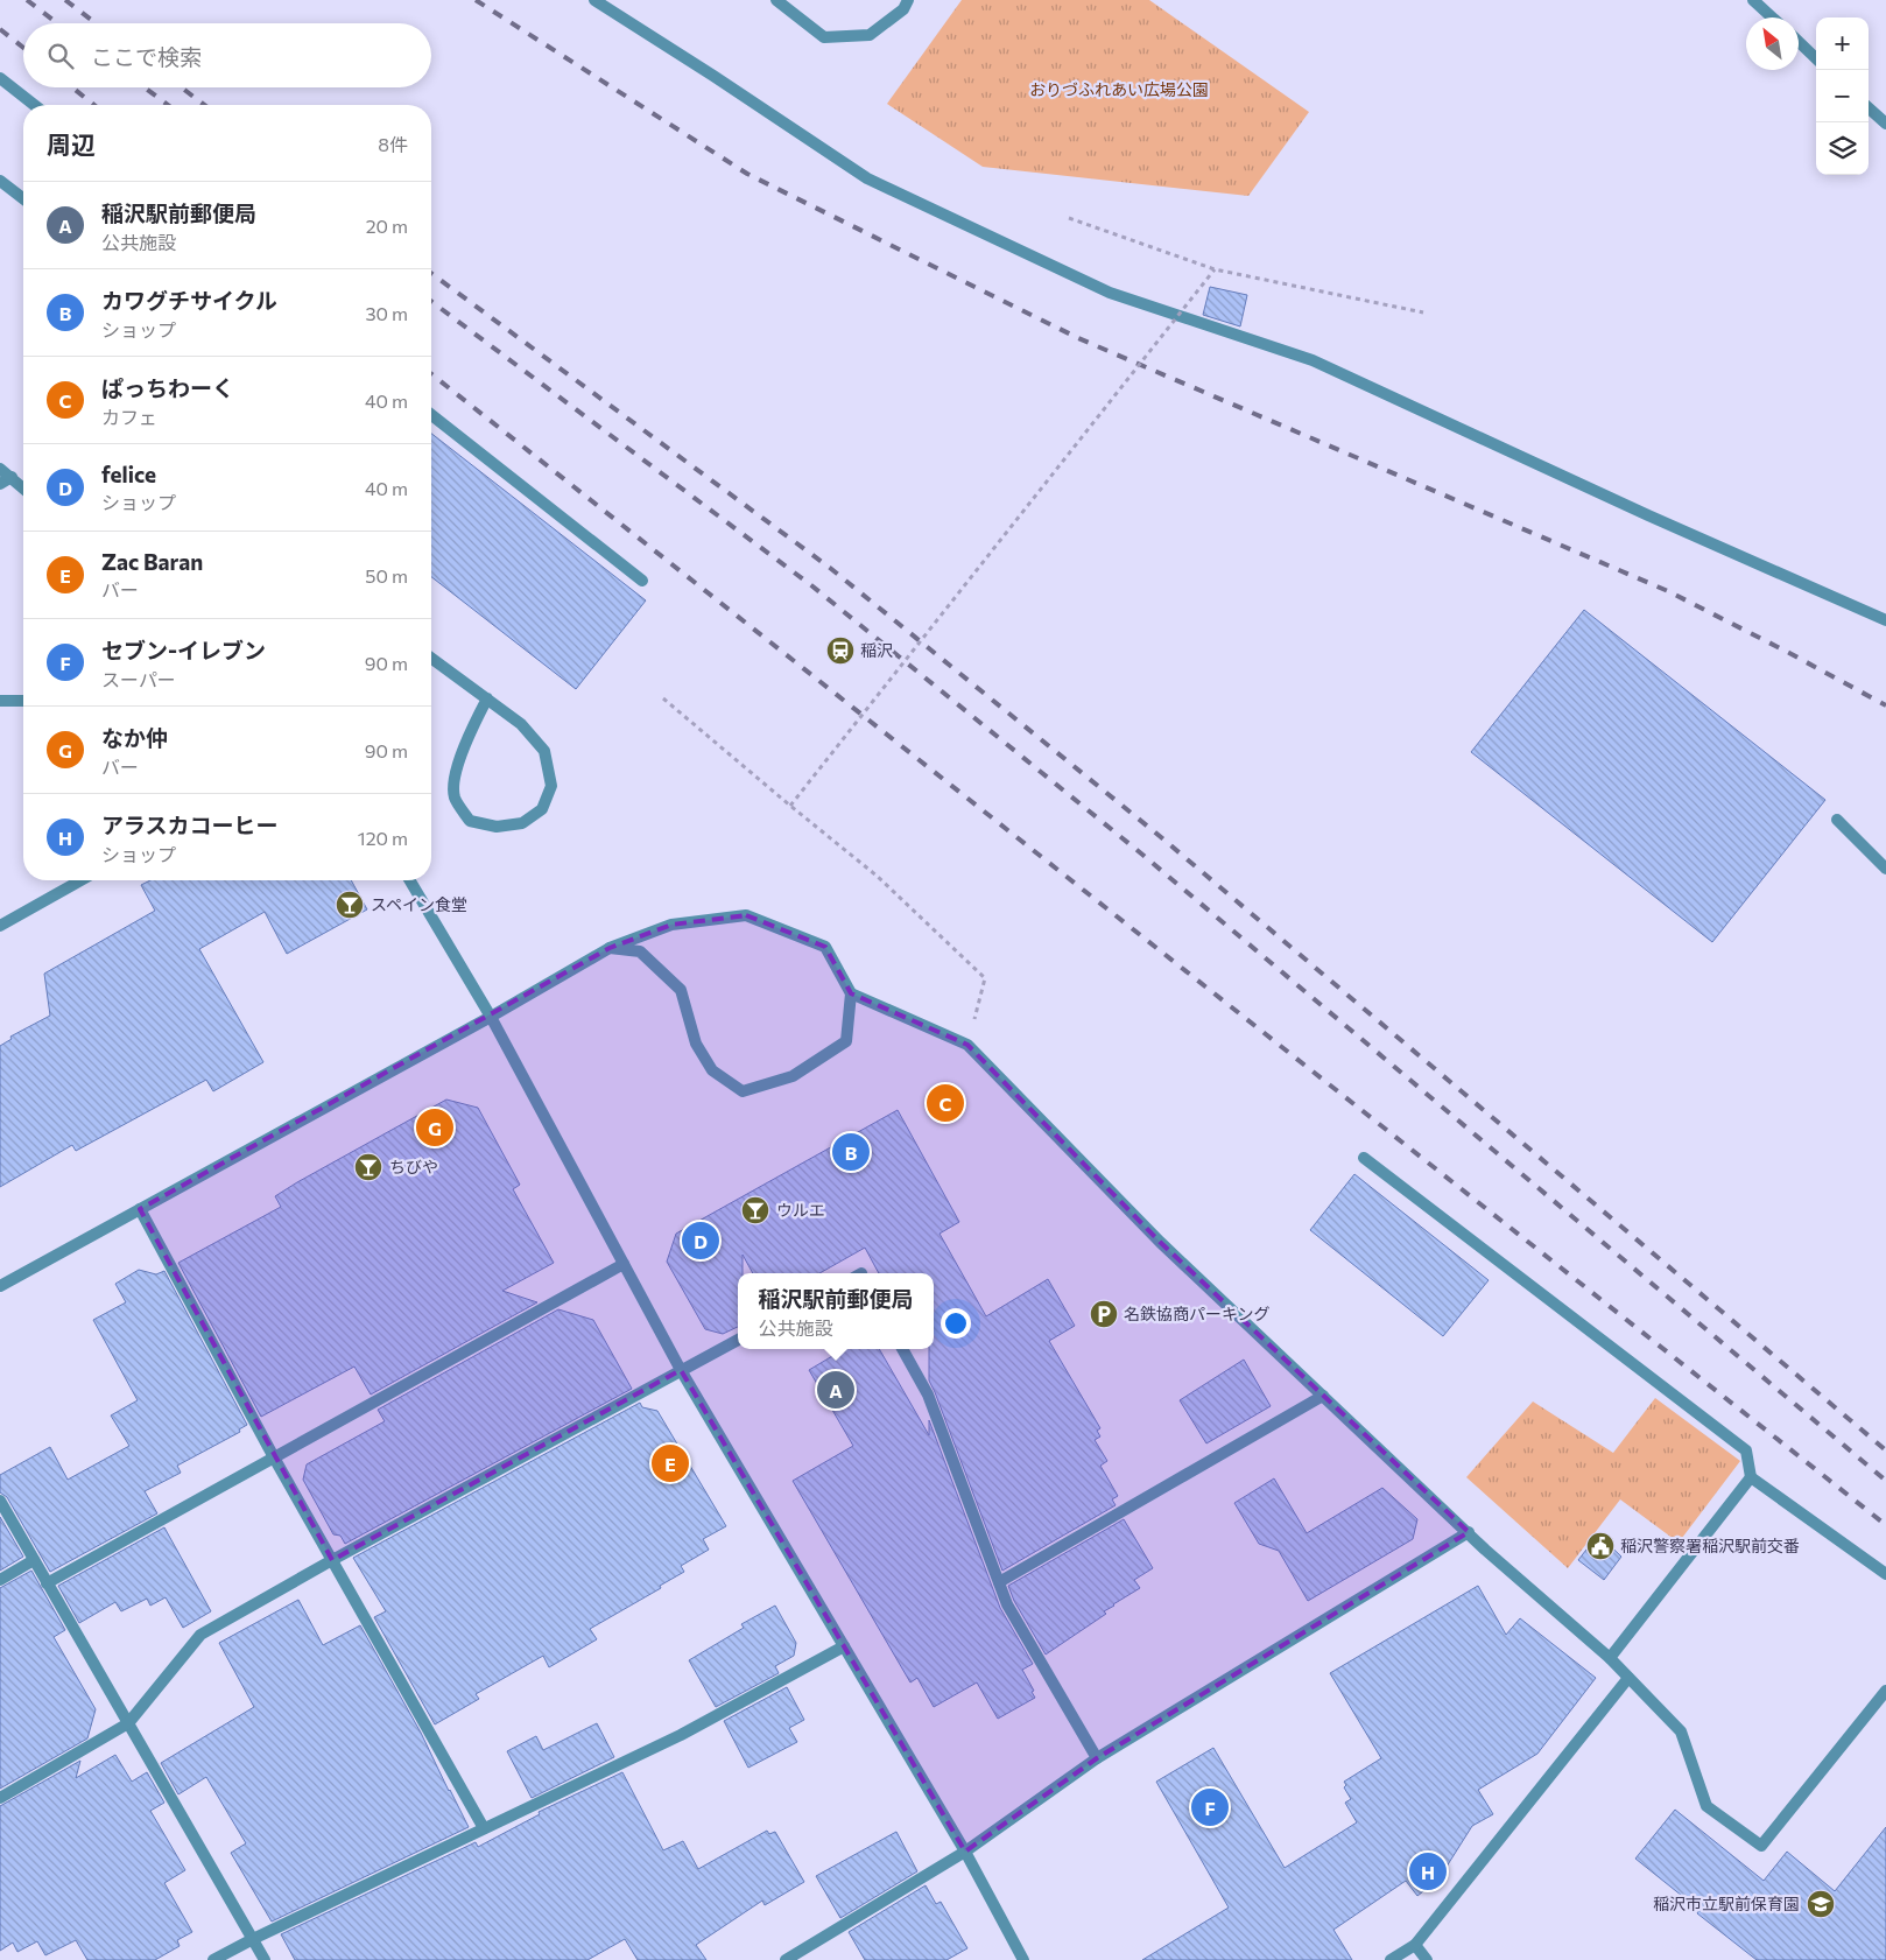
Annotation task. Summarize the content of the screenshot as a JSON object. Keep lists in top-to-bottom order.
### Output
{
  "parks": ["おりづふれあい広場公園"],
  "places": {
    "station": ["稲沢"],
    "bar": ["スペイン食堂", "ちびや", "ウルエ"],
    "parking": ["名鉄協商パーキング"],
    "public building": ["稲沢警察署稲沢駅前交番"],
    "school or university": ["稲沢市立駅前保育園"]
  },
  "north": "top left",
  "page": {
    "map_buttons": ["+", "−"],
    "search": "ここで検索",
    "heading": ["周辺", "8件"],
    "list": [
      {
        "mark": "A",
        "name": "稲沢駅前郵便局",
        "note": "公共施設",
        "value": "20 m"
      },
      {
        "mark": "B",
        "name": "カワグチサイクル",
        "note": "ショップ",
        "value": "30 m"
      },
      {
        "mark": "C",
        "name": "ぱっちわーく",
        "note": "カフェ",
        "value": "40 m"
      },
      {
        "mark": "D",
        "name": "felice",
        "note": "ショップ",
        "value": "40 m"
      },
      {
        "mark": "E",
        "name": "Zac Baran",
        "note": "バー",
        "value": "50 m"
      },
      {
        "mark": "F",
        "name": "セブン-イレブン",
        "note": "スーパー",
        "value": "90 m"
      },
      {
        "mark": "G",
        "name": "なか仲",
        "note": "バー",
        "value": "90 m"
      },
      {
        "mark": "H",
        "name": "アラスカコーヒー",
        "note": "ショップ",
        "value": "120 m"
      }
    ],
    "pins": [
      "C",
      "G",
      "B",
      "D",
      "A",
      "E",
      "F",
      "H"
    ],
    "popup": ["稲沢駅前郵便局", "公共施設"]
  }
}
